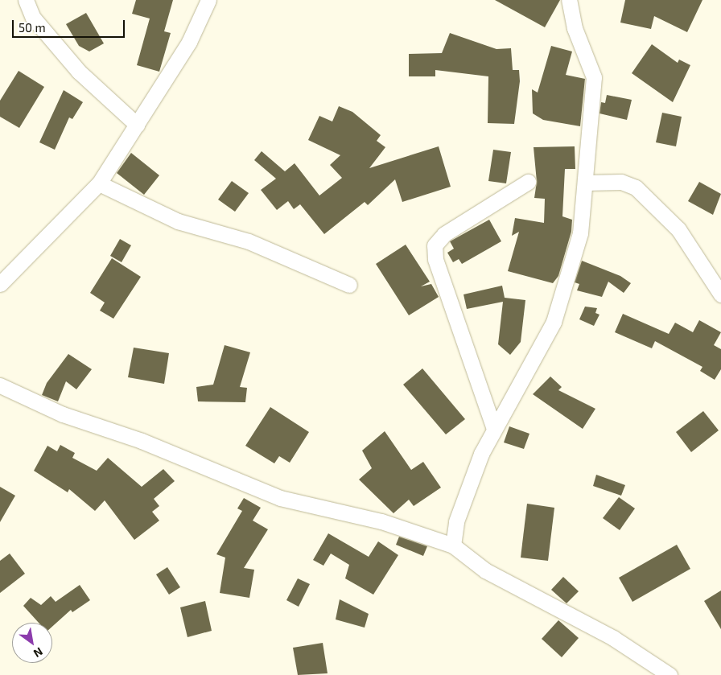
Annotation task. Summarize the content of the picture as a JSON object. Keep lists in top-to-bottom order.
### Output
{
  "scale_bar": "50 m",
  "north": "bottom right"
}
